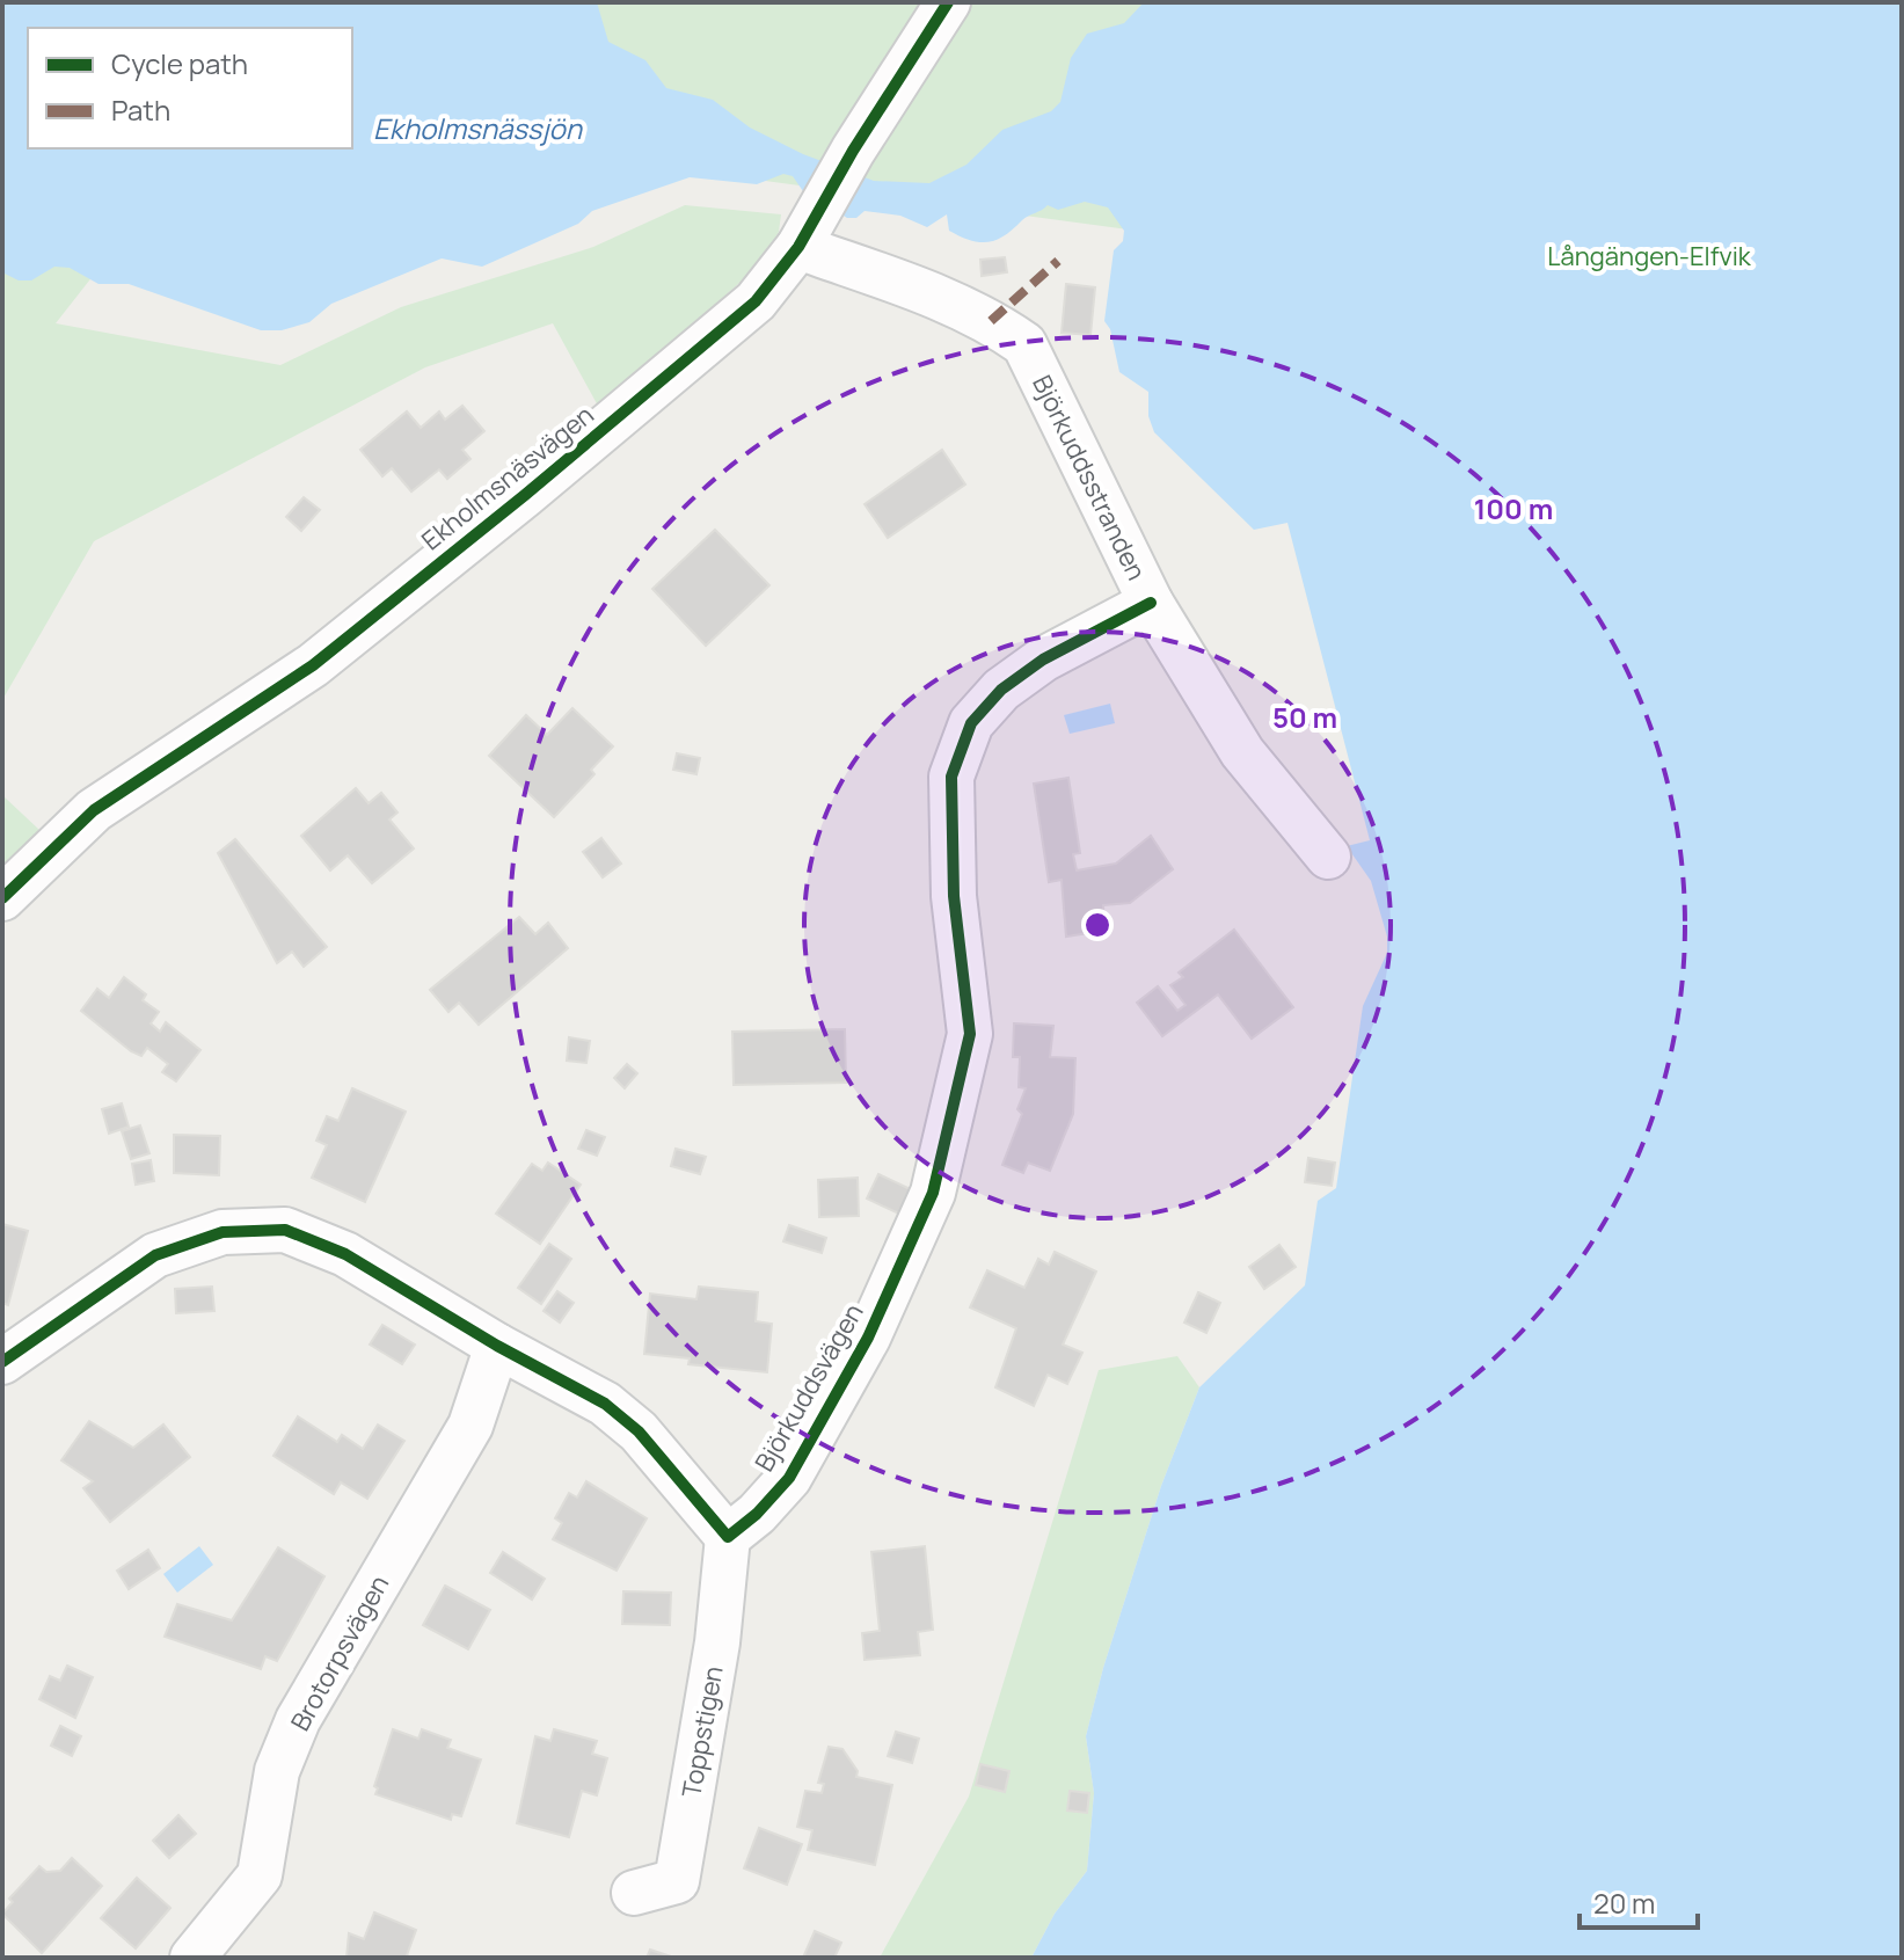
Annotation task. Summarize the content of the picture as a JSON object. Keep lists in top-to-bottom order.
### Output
{
  "streets": {
    "street": [
      "Ekholmsnäsvägen",
      "Björkuddsstranden",
      "Björkuddsvägen",
      "Brotorpsvägen",
      "Toppstigen"
    ]
  },
  "crossings": [
    ["Ekholmsnäsvägen", "Björkuddsstranden"],
    ["Björkuddsstranden", "Björkuddsvägen"],
    ["Björkuddsvägen", "Toppstigen"]
  ],
  "water": ["Ekholmsnässjön"],
  "parks": ["Långängen-Elfvik"],
  "legend": ["Cycle path", "Path"],
  "scale_bar": "20 m",
  "rings": ["100 m", "50 m"]
}
